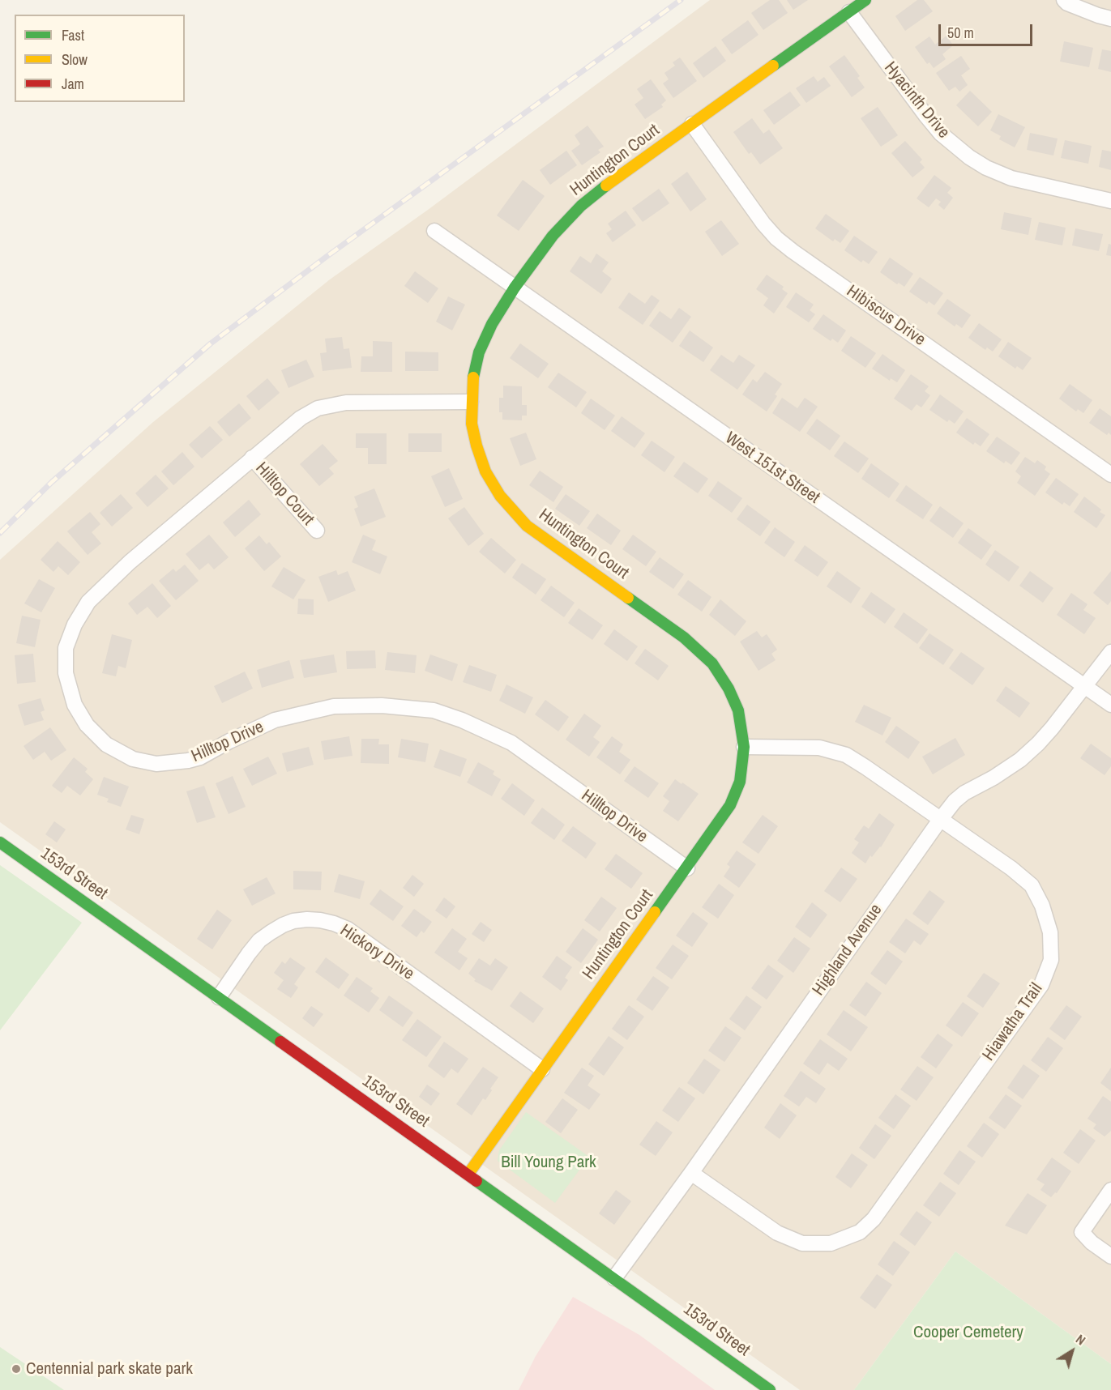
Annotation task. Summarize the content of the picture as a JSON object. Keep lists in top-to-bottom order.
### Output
{
  "streets": {
    "street": [
      "Hyacinth Drive",
      "Huntington Court",
      "Hibiscus Drive",
      "West 151st Street",
      "Hilltop Court",
      "Hilltop Drive",
      "153rd Street",
      "Highland Avenue",
      "Hickory Drive",
      "Hiawatha Trail"
    ]
  },
  "crossings": [
    ["Hyacinth Drive", "Huntington Court"],
    ["Huntington Court", "Hibiscus Drive"],
    ["Huntington Court", "West 151st Street"],
    ["Huntington Court", "Hilltop Drive"],
    ["Huntington Court", "153rd Street"],
    ["Huntington Court", "Hickory Drive"],
    ["Huntington Court", "Hiawatha Trail"],
    ["West 151st Street", "Highland Avenue"],
    ["Hilltop Court", "Hilltop Drive"],
    ["153rd Street", "Highland Avenue"],
    ["153rd Street", "Hickory Drive"],
    ["Highland Avenue", "Hiawatha Trail"]
  ],
  "parks": ["Bill Young Park", "Cooper Cemetery"],
  "places": ["Centennial park skate park"],
  "legend": ["Fast", "Slow", "Jam"],
  "scale_bar": "50 m",
  "north": "top right"
}
